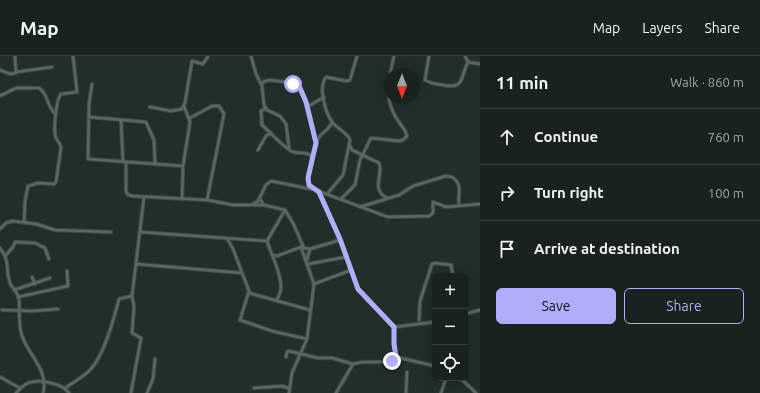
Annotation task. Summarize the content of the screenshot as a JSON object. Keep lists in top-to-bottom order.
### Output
{
  "north": "bottom",
  "page": {
    "header": "Map",
    "nav": ["Map", "Layers", "Share"],
    "heading": ["11 min", "Walk · 860 m"],
    "list": [
      ["Continue", "760 m"],
      ["Turn right", "100 m"],
      "Arrive at destination"
    ],
    "map_buttons": ["+", "−"],
    "buttons": ["Save", "Share"]
  }
}
